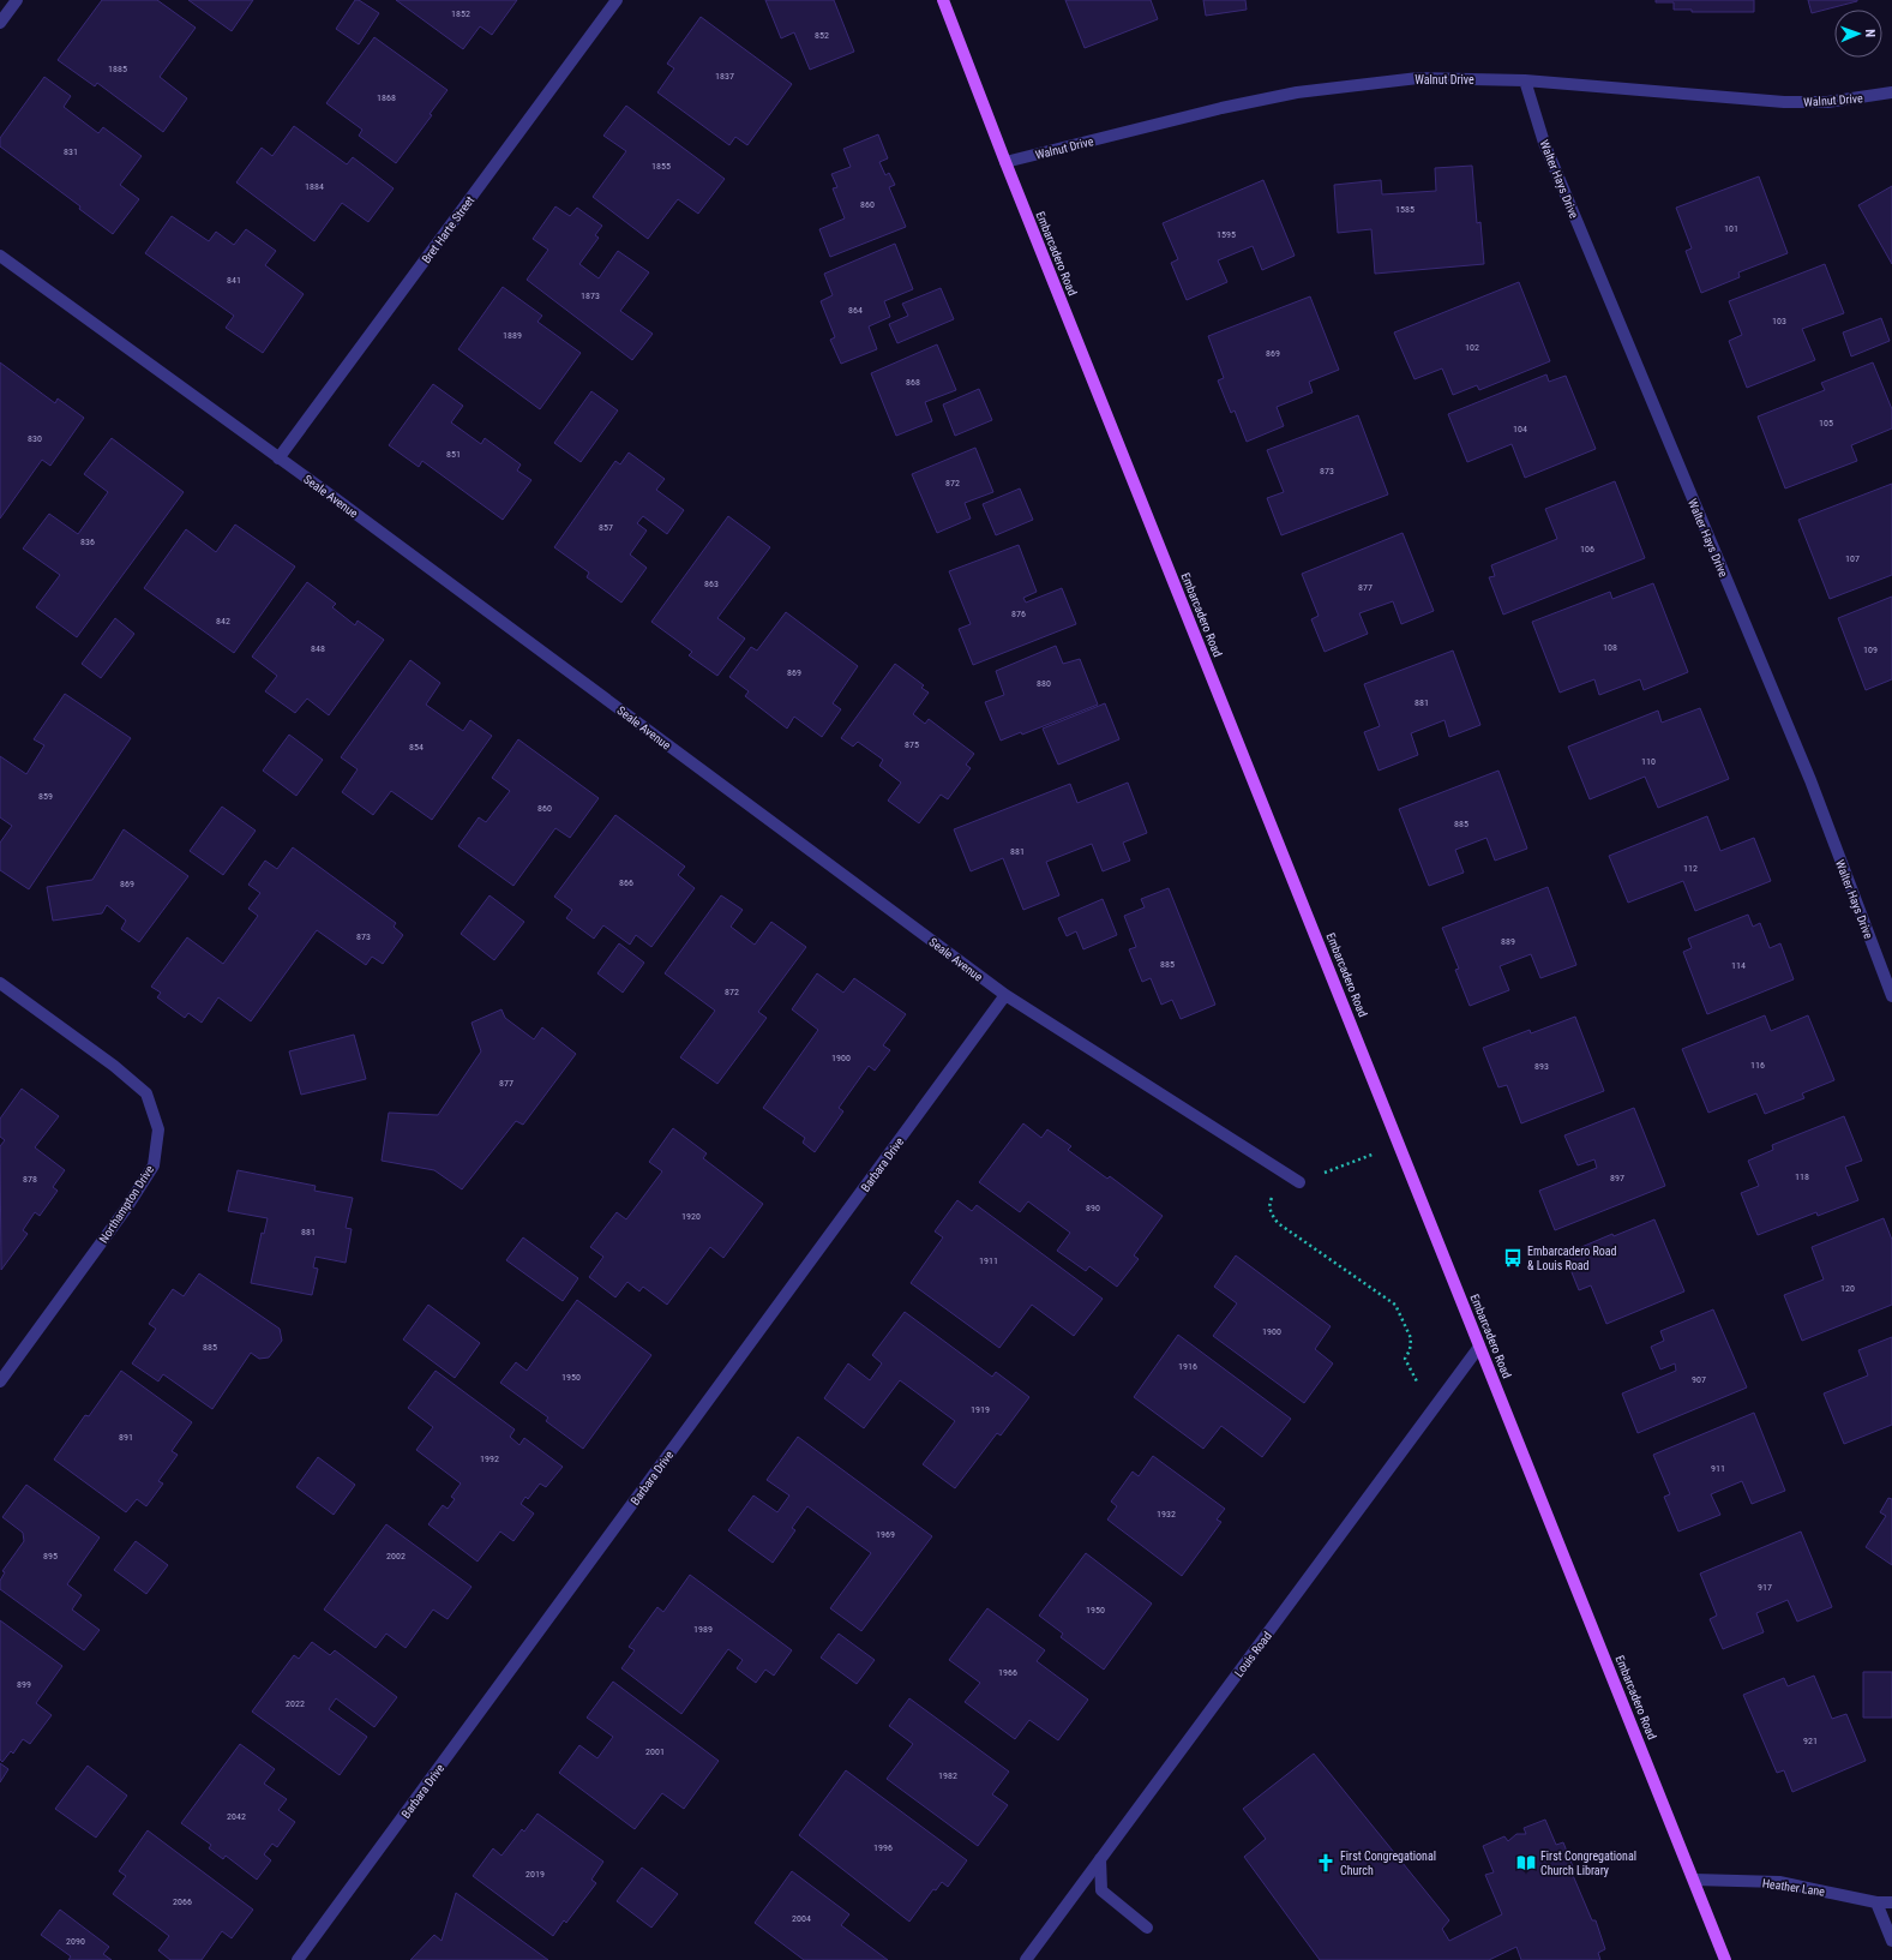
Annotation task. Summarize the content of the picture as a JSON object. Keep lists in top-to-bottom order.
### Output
{
  "streets": {
    "main road": ["Embarcadero Road"],
    "street": [
      "Walnut Drive",
      "Walter Hays Drive",
      "Bret Harte Street",
      "Seale Avenue",
      "Barbara Drive",
      "Northampton Drive",
      "Louis Road",
      "Heather Lane"
    ]
  },
  "crossings": [
    ["Walnut Drive", "Walter Hays Drive"],
    ["Walnut Drive", "Embarcadero Road"],
    ["Bret Harte Street", "Seale Avenue"],
    ["Embarcadero Road", "Louis Road"],
    ["Embarcadero Road", "Heather Lane"],
    ["Seale Avenue", "Barbara Drive"]
  ],
  "places": {
    "bus stop": ["Embarcadero Road & Louis Road"],
    "church": ["First Congregational Church"],
    "library": ["First Congregational Church Library"]
  },
  "house_numbers": [
    "1852",
    "852",
    "1885",
    "1837",
    "1868",
    "831",
    "1855",
    "1884",
    "860",
    "1585",
    "101",
    "1595",
    "841",
    "1873",
    "864",
    "103",
    "1889",
    "102",
    "869",
    "868",
    "105",
    "104",
    "830",
    "851",
    "873",
    "872",
    "857",
    "836",
    "106",
    "107",
    "863",
    "877",
    "876",
    "842",
    "108",
    "848",
    "109",
    "869",
    "880",
    "881",
    "875",
    "854",
    "110",
    "859",
    "860",
    "885",
    "881",
    "112",
    "866",
    "869",
    "873",
    "889",
    "885",
    "114",
    "872",
    "1900",
    "116",
    "893",
    "877",
    "118",
    "897",
    "878",
    "890",
    "1920",
    "881",
    "1911",
    "120",
    "1900",
    "885",
    "1916",
    "1950",
    "907",
    "1919",
    "891",
    "1992",
    "911",
    "1932",
    "1969",
    "895",
    "2002",
    "917",
    "1950",
    "1989",
    "1966",
    "899",
    "2022",
    "921",
    "2001",
    "1982",
    "2042",
    "1996",
    "2019",
    "2066",
    "2004",
    "2090"
  ],
  "north": "right"
}
